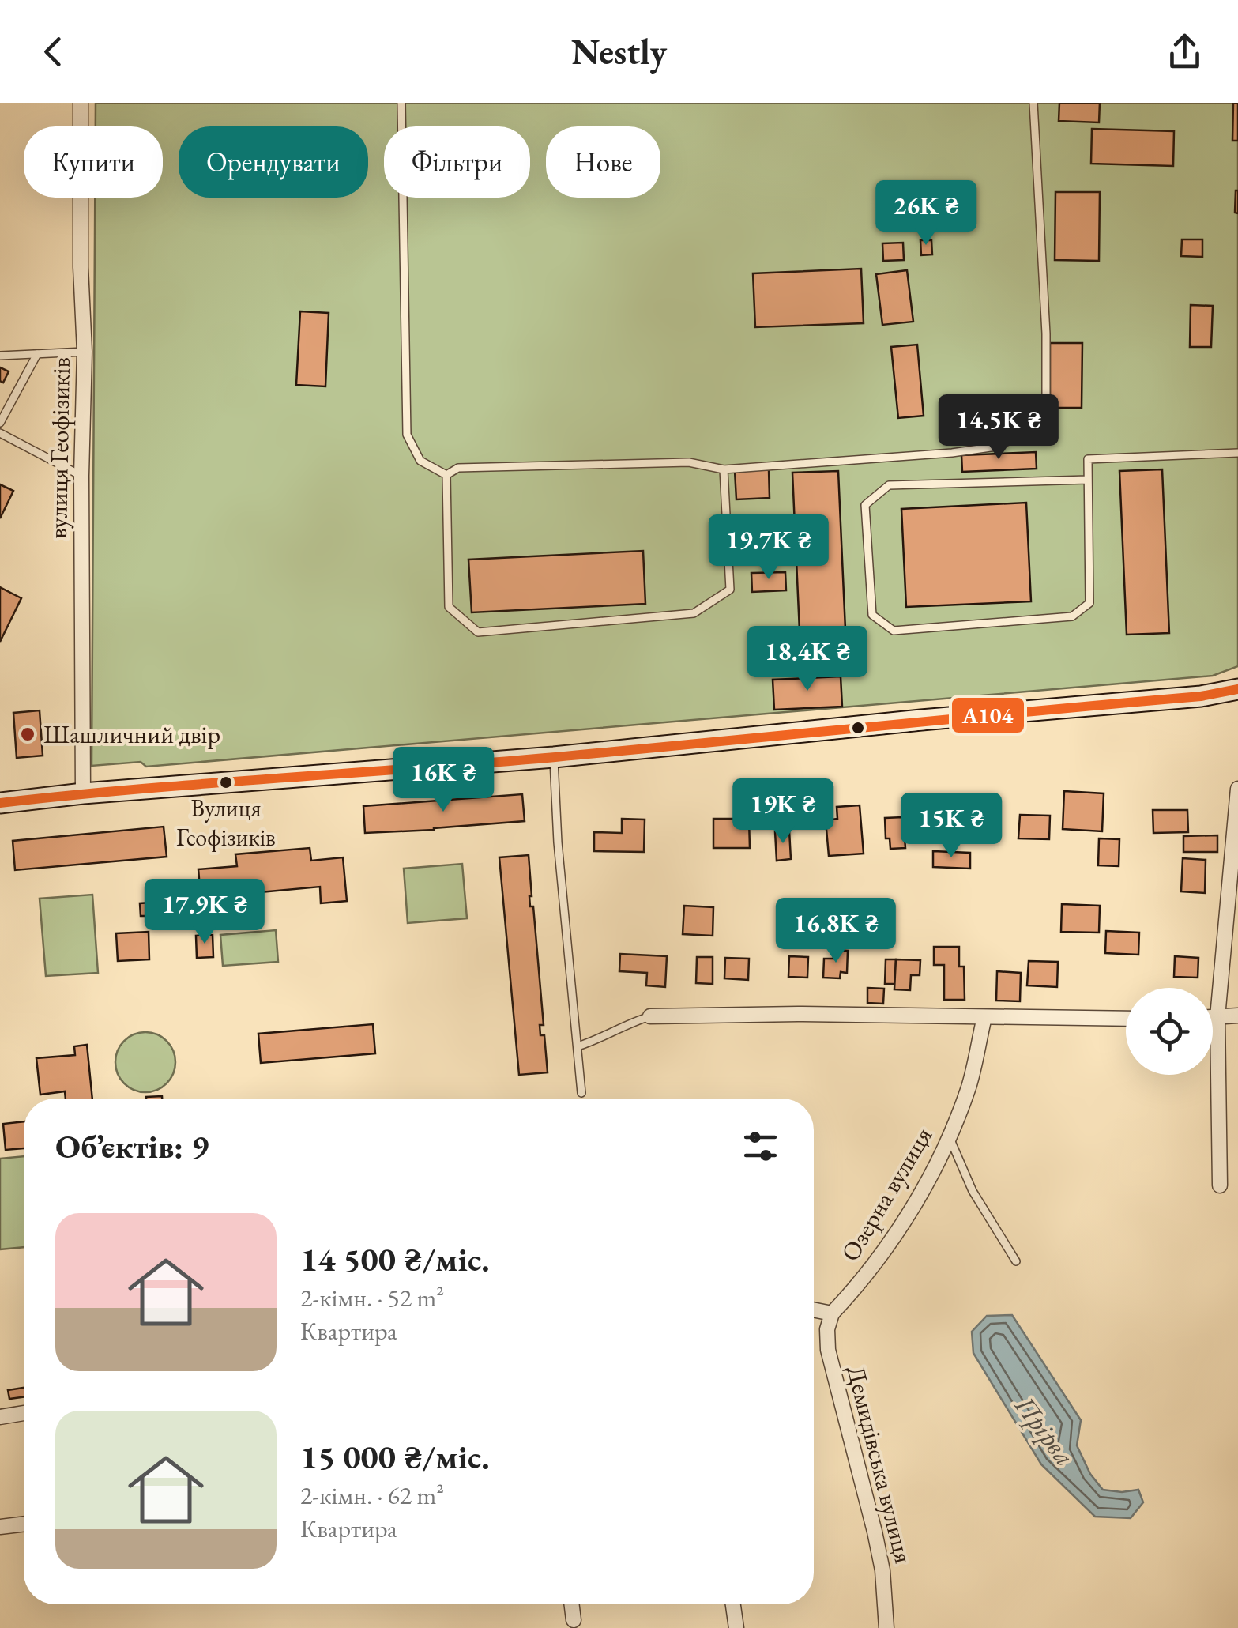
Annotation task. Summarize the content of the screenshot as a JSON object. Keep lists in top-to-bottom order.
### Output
{
  "streets": {
    "street": ["вулиця Геофізиків", "Озерна вулиця", "Демидівська вулиця"]
  },
  "crossings": [
    ["Озерна вулиця", "Демидівська вулиця"]
  ],
  "water": ["Прірва"],
  "places": ["Шашличний двір", "Вулиця Геофізиків"],
  "lines": ["transit line А104"],
  "page": {
    "header": "Nestly",
    "chip": [
      "Купити",
      "Орендувати",
      "Фільтри",
      "Нове"
    ],
    "price": [
      "26K ₴",
      "14.5K ₴",
      "19.7K ₴",
      "18.4K ₴",
      "16K ₴",
      "19K ₴",
      "15K ₴",
      "17.9K ₴",
      "16.8K ₴"
    ],
    "heading": "Об’єктів: 9",
    "list": [
      {
        "name": "14 500 ₴/міс.",
        "note": "2-кімн. · 52 m² · Квартира"
      },
      {
        "name": "15 000 ₴/міс.",
        "note": "2-кімн. · 62 m² · Квартира"
      }
    ]
  }
}
